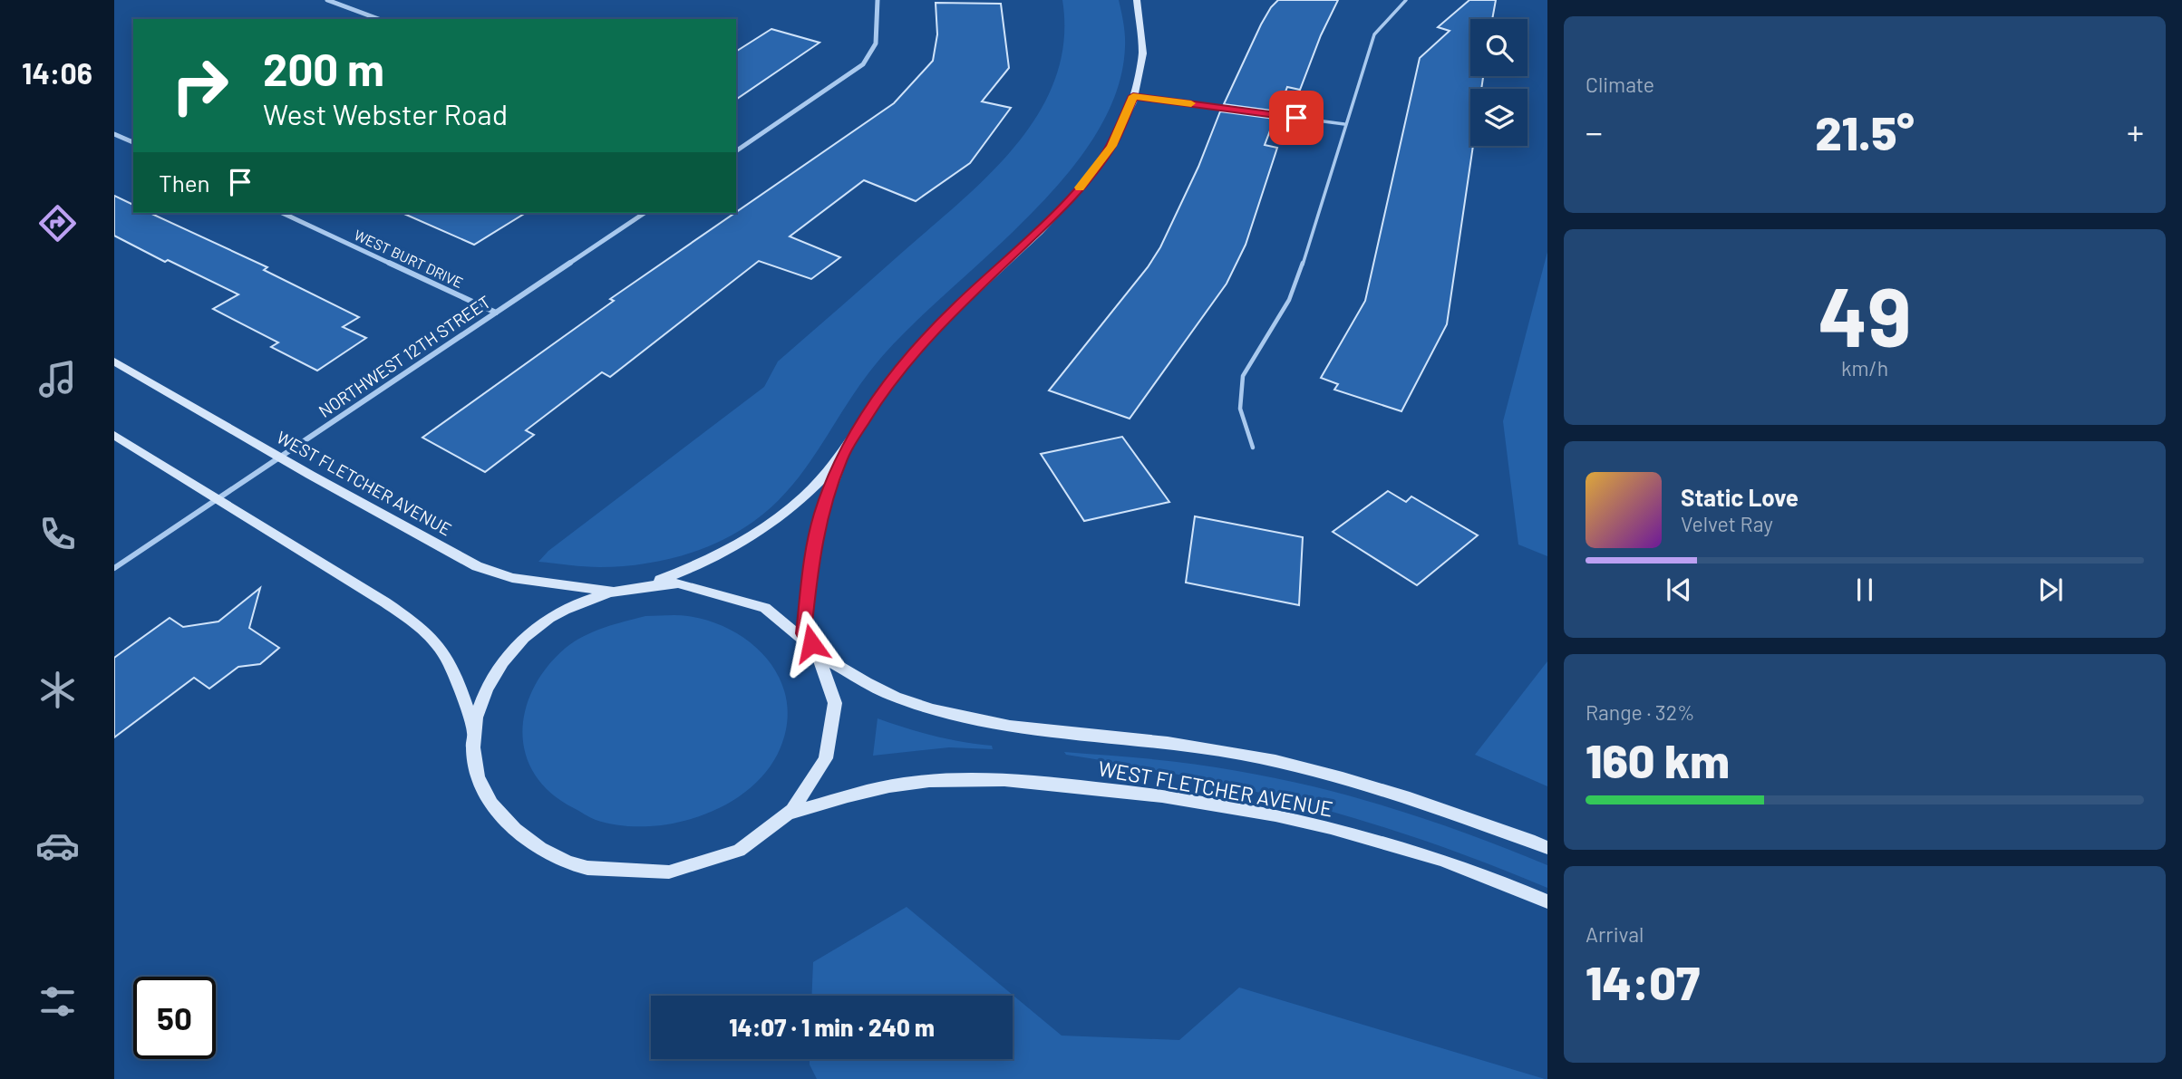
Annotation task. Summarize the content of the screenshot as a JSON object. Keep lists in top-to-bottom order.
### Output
{
  "streets": {
    "main road": ["WEST FLETCHER AVENUE"],
    "street": ["WEST BURT DRIVE", "NORTHWEST 12TH STREET"]
  },
  "crossings": [
    ["WEST BURT DRIVE", "NORTHWEST 12TH STREET"],
    ["NORTHWEST 12TH STREET", "WEST FLETCHER AVENUE"]
  ],
  "page": {
    "tabs": "14:06",
    "tile": [
      "Climate",
      ["49", "km/h"],
      ["Range · 32%", "160 km"],
      ["Arrival", "14:07"]
    ],
    "turn": ["200 m", "West Webster Road"],
    "heat": ["−", "21.5°", "+"],
    "then": "Then",
    "song": ["Static Love", "Velvet Ray"],
    "limit": "50",
    "trip": "14:07 · 1 min · 240 m"
  }
}
